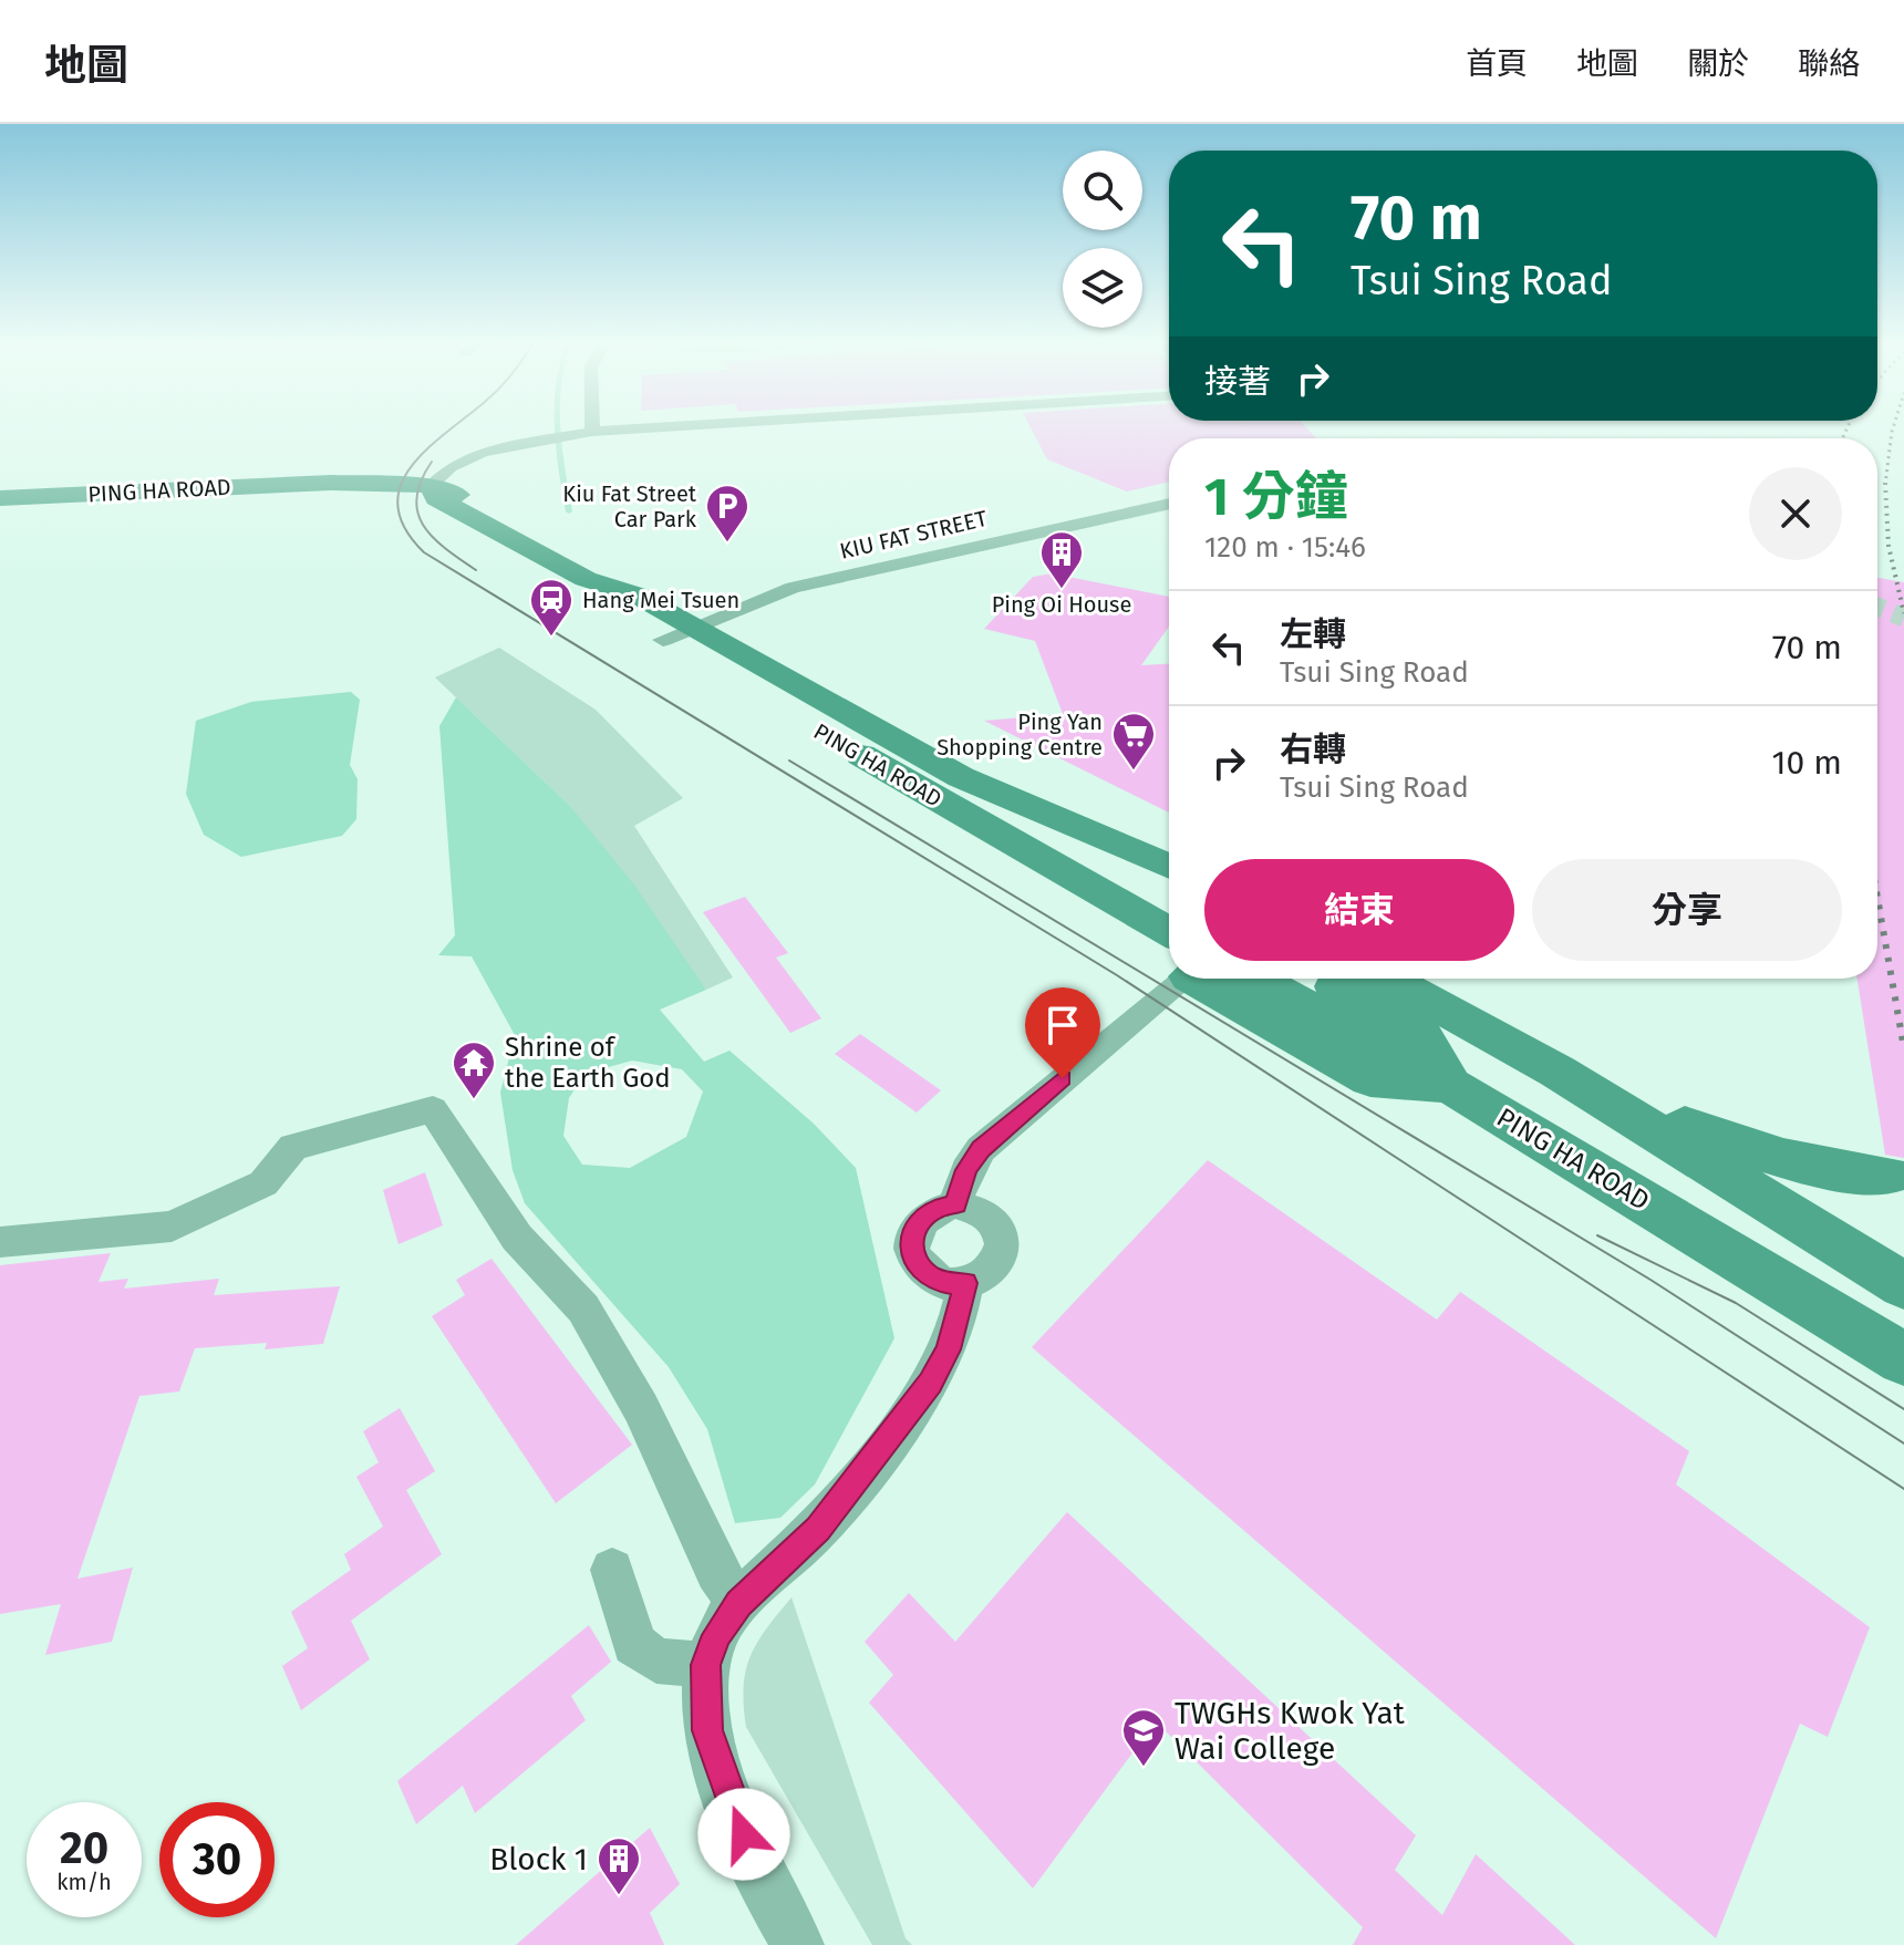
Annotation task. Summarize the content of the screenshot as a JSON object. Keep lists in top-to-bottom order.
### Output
{
  "streets": {
    "street": ["PING HA ROAD", "KIU FAT STREET"]
  },
  "crossings": [
    ["PING HA ROAD", "KIU FAT STREET"]
  ],
  "places": {
    "parking": ["Kiu Fat Street Car Park"],
    "building": ["Ping Oi House", "Block 1"],
    "station": ["Hang Mei Tsuen"],
    "supermarket": ["Ping Yan Shopping Centre"],
    "temple": ["Shrine of the Earth God"],
    "school or university": ["TWGHs Kwok Yat Wai College"]
  },
  "page": {
    "header": "地圖",
    "nav": [
      "首頁",
      "地圖",
      "關於",
      "聯絡"
    ],
    "turn": ["70 m", "Tsui Sing Road"],
    "then": "接著",
    "heading": ["1 分鐘", "120 m · 15:46"],
    "list": [
      {
        "name": "左轉",
        "note": "Tsui Sing Road",
        "value": "70 m"
      },
      {
        "name": "右轉",
        "note": "Tsui Sing Road",
        "value": "10 m"
      }
    ],
    "buttons": ["結束", "分享"],
    "speed": "20 km/h",
    "limit": "30"
  }
}
